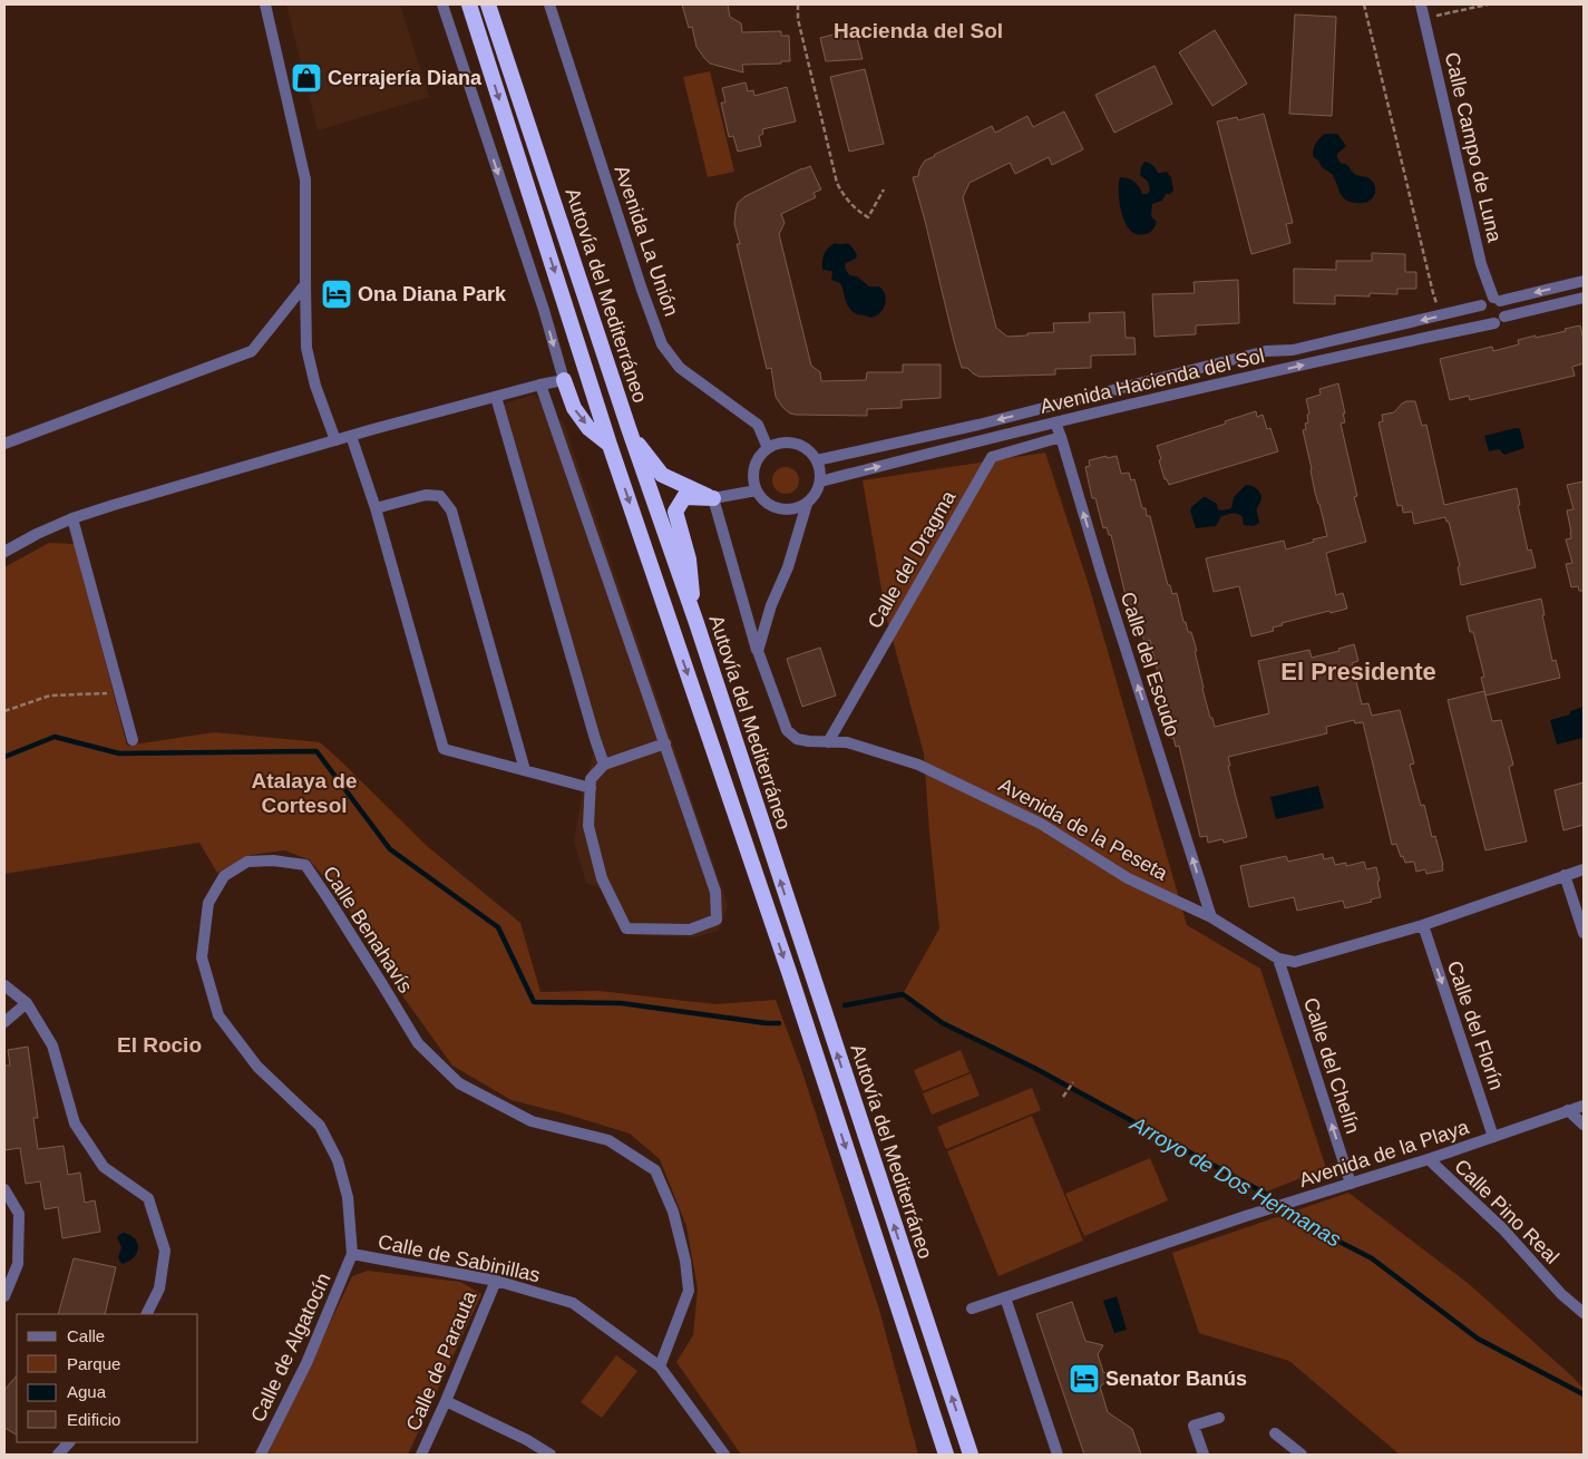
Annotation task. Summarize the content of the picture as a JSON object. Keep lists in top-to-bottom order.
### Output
{
  "streets": {
    "highway": ["Autovía del Mediterráneo"],
    "street": [
      "Calle Campo de Luna",
      "Avenida La Unión",
      "Avenida Hacienda del Sol",
      "Calle del Dragma",
      "Calle del Escudo",
      "Avenida de la Peseta",
      "Calle Benahavís",
      "Calle del Florín",
      "Calle del Chelín",
      "Avenida de la Playa",
      "Calle Pino Real",
      "Calle de Sabinillas",
      "Calle de Algatocín",
      "Calle de Parauta"
    ]
  },
  "crossings": [
    ["Calle Campo de Luna", "Avenida Hacienda del Sol"],
    ["Avenida La Unión", "Avenida Hacienda del Sol"],
    ["Avenida Hacienda del Sol", "Calle del Escudo"],
    ["Calle del Dragma", "Calle del Escudo"],
    ["Calle del Dragma", "Avenida de la Peseta"],
    ["Calle del Escudo", "Avenida de la Peseta"],
    ["Avenida de la Peseta", "Calle del Chelín"],
    ["Calle Benahavís", "Calle de Sabinillas"],
    ["Calle Benahavís", "Calle de Algatocín"],
    ["Calle del Florín", "Avenida de la Playa"],
    ["Calle del Chelín", "Avenida de la Playa"],
    ["Avenida de la Playa", "Calle Pino Real"],
    ["Calle de Sabinillas", "Calle de Algatocín"],
    ["Calle de Sabinillas", "Calle de Parauta"]
  ],
  "one_way": ["Calle del Escudo", "Calle del Florín", "Calle del Chelín"],
  "districts": [
    "Hacienda del Sol",
    "El Presidente",
    "Atalaya de Cortesol",
    "El Rocio"
  ],
  "water": ["Arroyo de Dos Hermanas"],
  "places": {
    "shop": ["Cerrajería Diana"],
    "hotel": ["Ona Diana Park", "Senator Banús"]
  },
  "legend": [
    "Calle",
    "Parque",
    "Agua",
    "Edificio"
  ]
}
